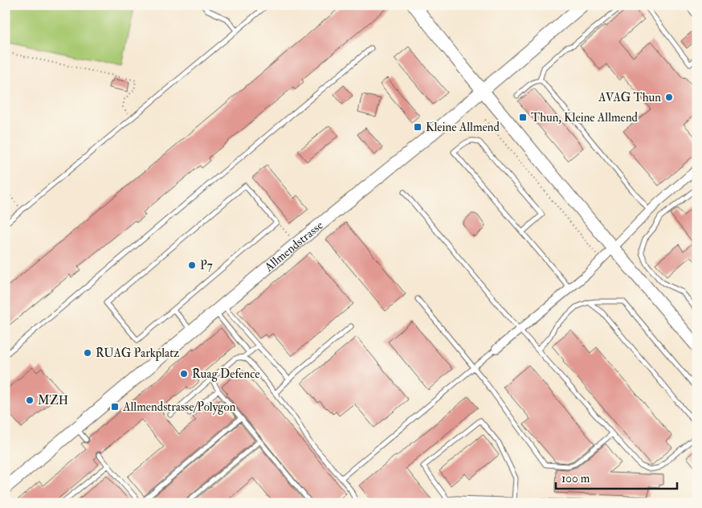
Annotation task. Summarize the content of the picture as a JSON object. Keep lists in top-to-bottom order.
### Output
{
  "streets": {
    "main road": ["Allmendstrasse"]
  },
  "places": {
    "other": [
      "AVAG Thun",
      "P7",
      "RUAG Parkplatz",
      "Ruag Defence",
      "MZH"
    ],
    "transit": ["Thun, Kleine Allmend", "Kleine Allmend", "Allmendstrasse/Polygon"]
  },
  "scale_bar": "100 m"
}
